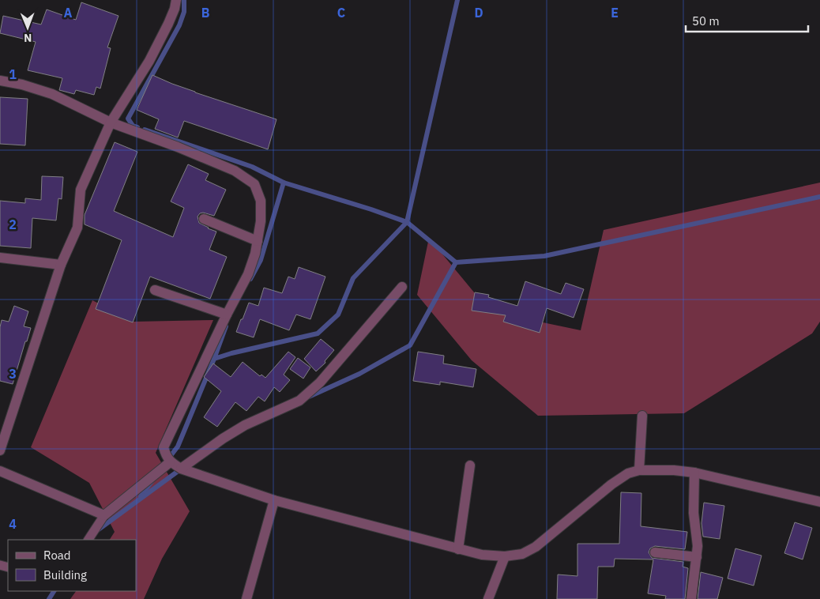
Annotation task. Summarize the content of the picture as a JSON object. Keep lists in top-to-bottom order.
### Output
{
  "legend": ["Road", "Building"],
  "scale_bar": "50 m",
  "north": "bottom",
  "grid": {
    "columns": [
      "A",
      "B",
      "C",
      "D",
      "E"
    ],
    "rows": [
      "1",
      "2",
      "3",
      "4"
    ]
  }
}
